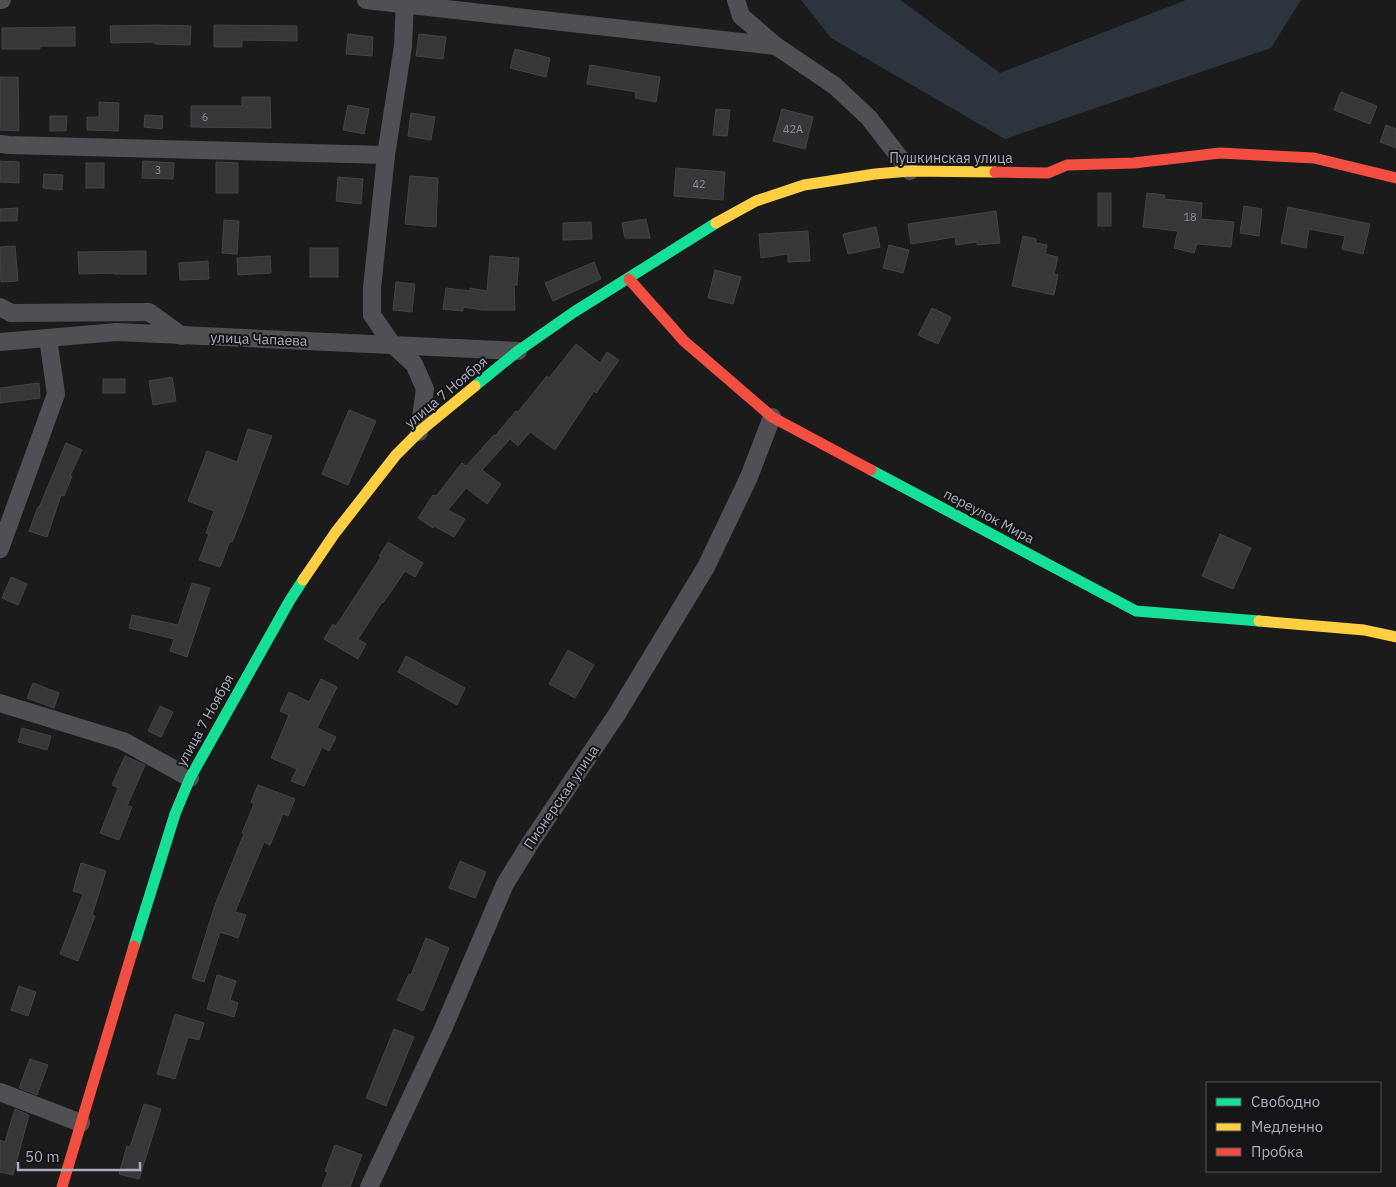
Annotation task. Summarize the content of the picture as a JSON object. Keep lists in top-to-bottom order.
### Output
{
  "streets": {
    "street": [
      "Пушкинская улица",
      "улица Чапаева",
      "улица 7 Ноября",
      "переулок Мира",
      "Пионерская улица"
    ]
  },
  "crossings": [
    ["Пушкинская улица", "улица Чапаева"],
    ["Пушкинская улица", "улица 7 Ноября"],
    ["Пушкинская улица", "переулок Мира"],
    ["улица Чапаева", "улица 7 Ноября"],
    ["переулок Мира", "Пионерская улица"]
  ],
  "house_numbers": [
    "6",
    "42А",
    "3",
    "42",
    "18"
  ],
  "legend": ["Свободно", "Медленно", "Пробка"],
  "scale_bar": "50 m"
}
